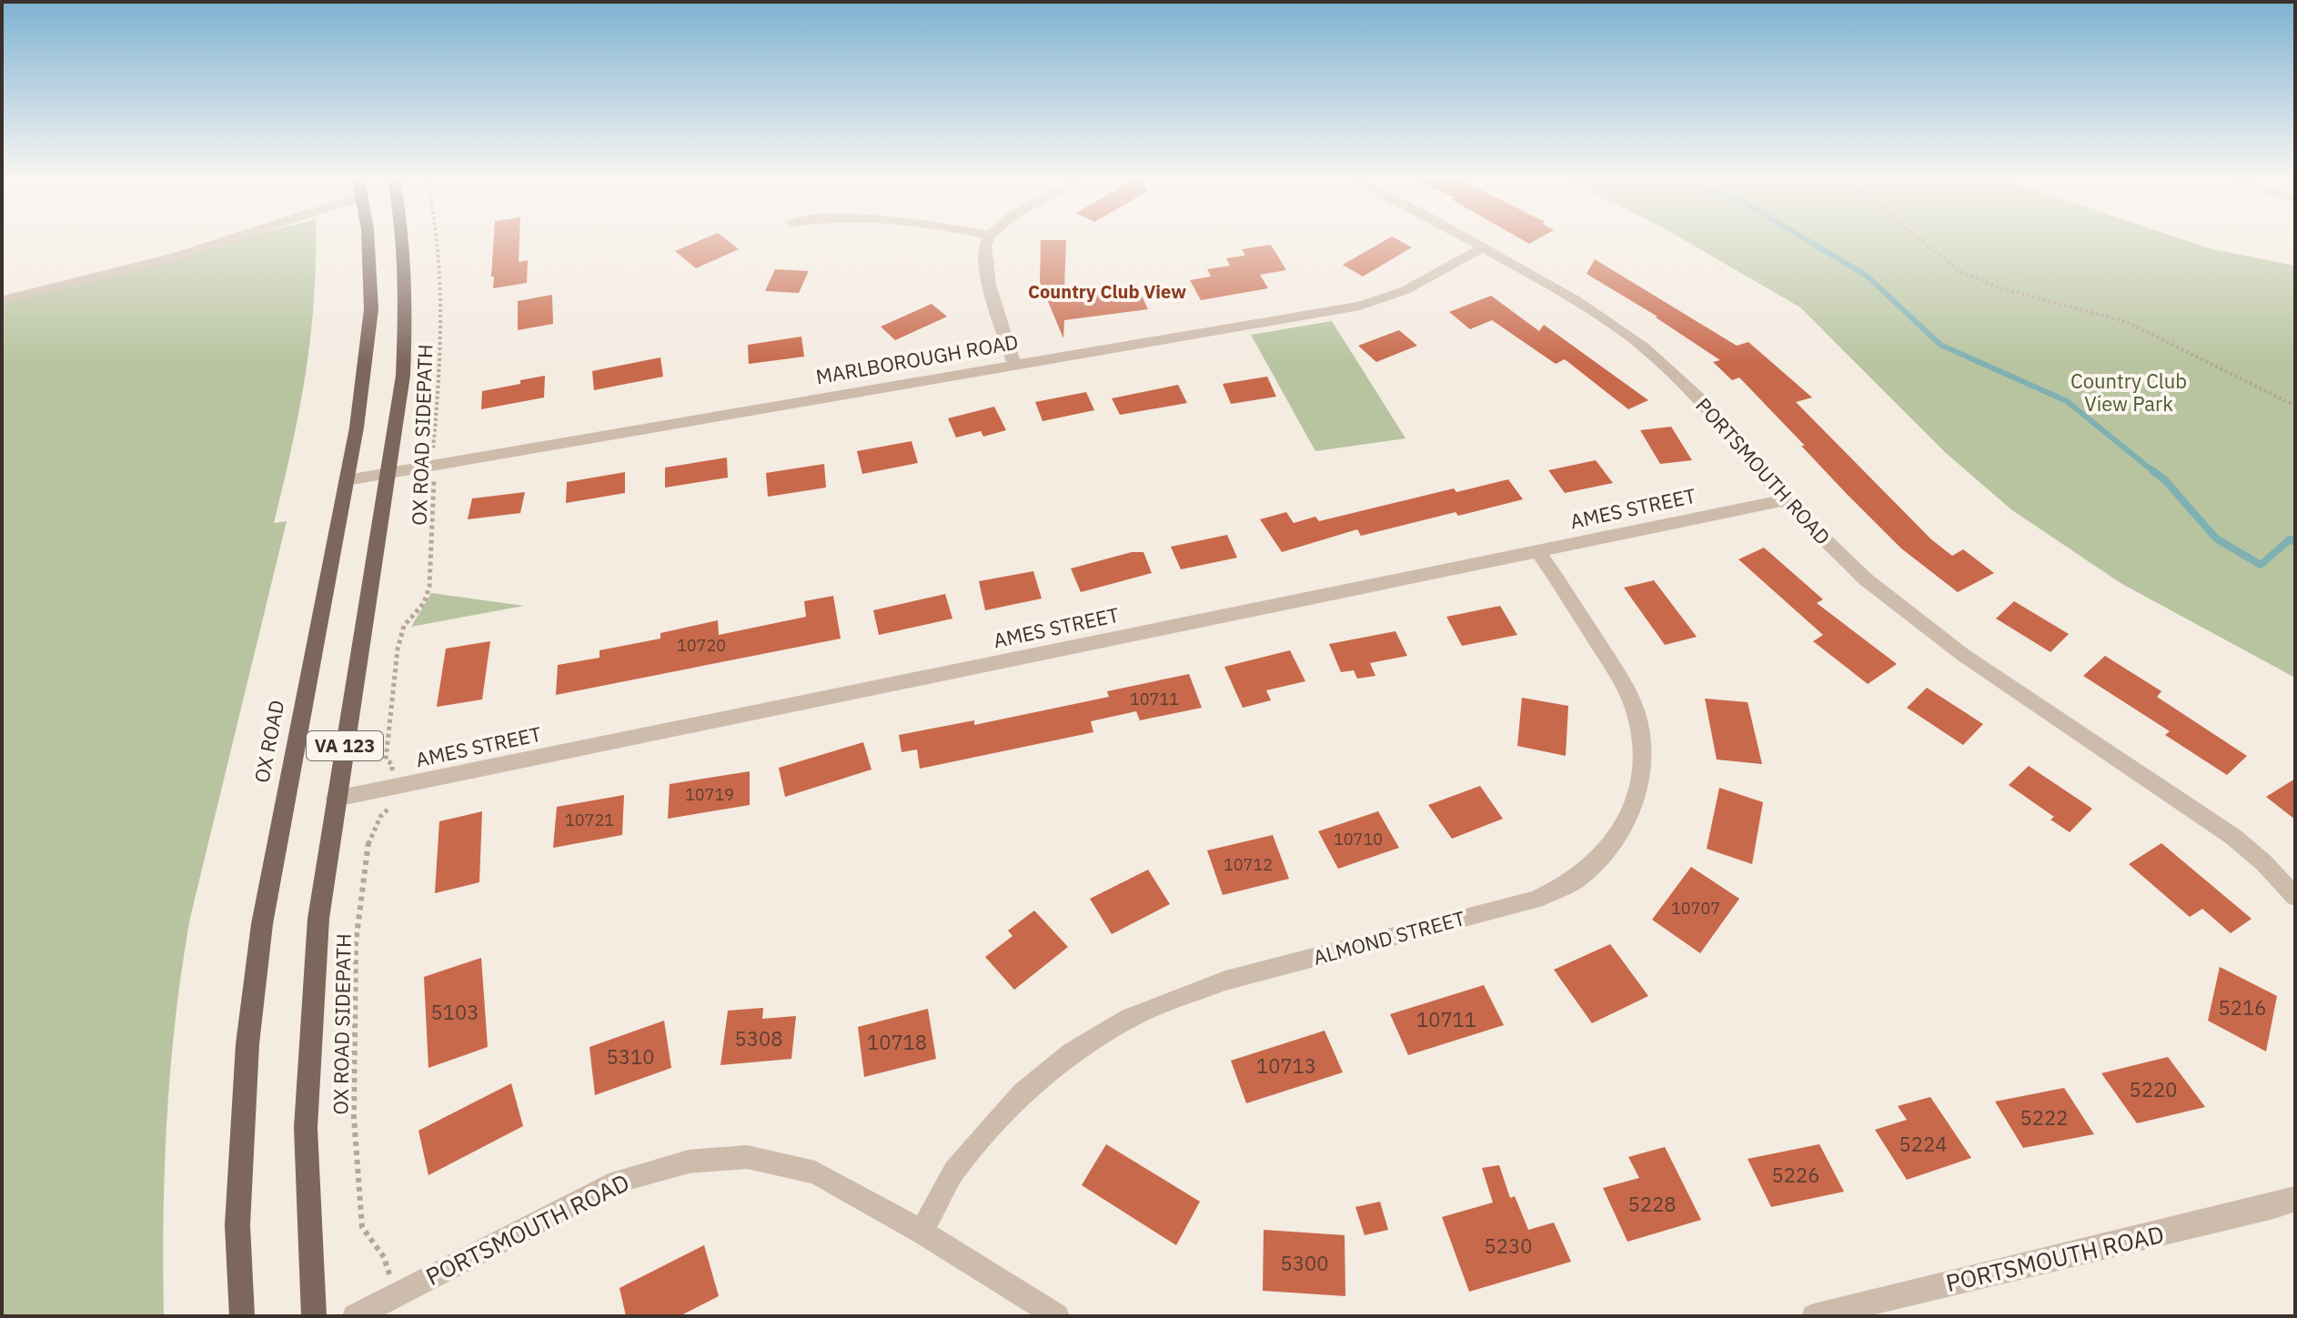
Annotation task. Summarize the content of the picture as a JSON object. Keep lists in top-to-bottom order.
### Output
{
  "streets": {
    "main road": ["OX ROAD", "VA 123"],
    "street": [
      "MARLBOROUGH ROAD",
      "PORTSMOUTH ROAD",
      "AMES STREET",
      "ALMOND STREET"
    ],
    "path": ["OX ROAD SIDEPATH"]
  },
  "crossings": [
    ["MARLBOROUGH ROAD", "OX ROAD SIDEPATH"],
    ["MARLBOROUGH ROAD", "PORTSMOUTH ROAD"],
    ["MARLBOROUGH ROAD", "OX ROAD"],
    ["MARLBOROUGH ROAD", "VA 123"],
    ["OX ROAD SIDEPATH", "PORTSMOUTH ROAD"],
    ["OX ROAD SIDEPATH", "AMES STREET"],
    ["PORTSMOUTH ROAD", "AMES STREET"],
    ["PORTSMOUTH ROAD", "ALMOND STREET"],
    ["AMES STREET", "VA 123"],
    ["AMES STREET", "ALMOND STREET"]
  ],
  "districts": ["Country Club View"],
  "parks": ["Country Club View Park"],
  "house_numbers": [
    "10720",
    "10711",
    "10719",
    "10721",
    "10710",
    "10712",
    "10707",
    "5216",
    "5103",
    "10711",
    "5308",
    "10718",
    "5310",
    "10713",
    "5220",
    "5222",
    "5224",
    "5226",
    "5228",
    "5230",
    "5300"
  ]
}
